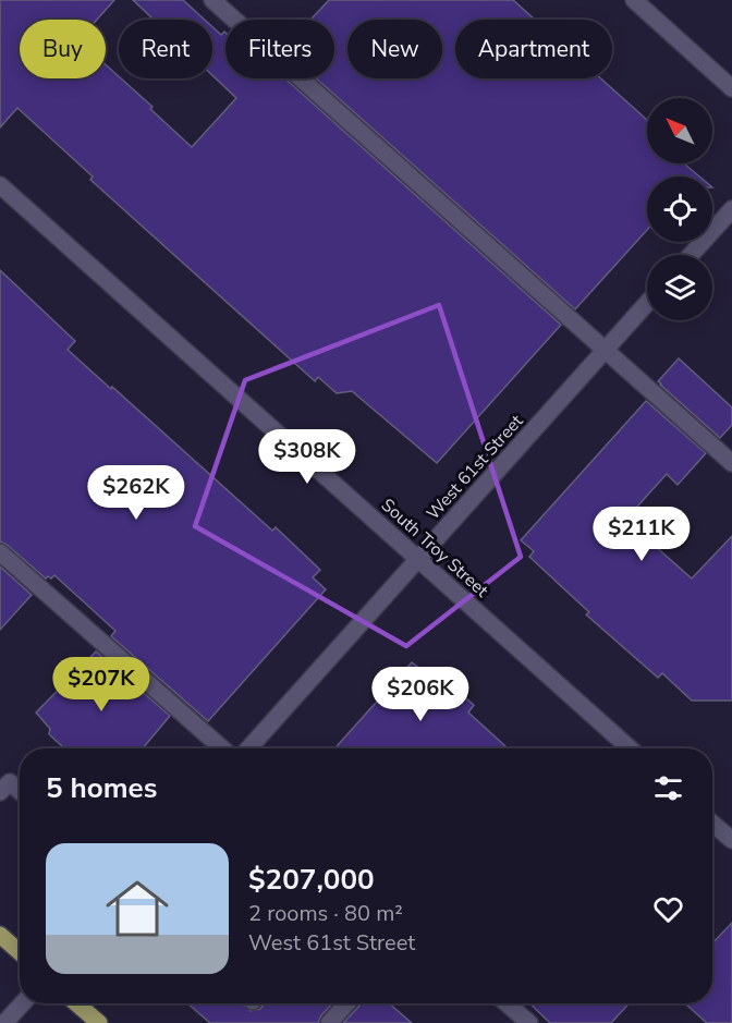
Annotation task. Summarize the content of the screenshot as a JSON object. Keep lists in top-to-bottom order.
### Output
{
  "streets": {
    "street": ["West 61st Street", "South Troy Street"]
  },
  "crossings": [
    ["West 61st Street", "South Troy Street"]
  ],
  "north": "top left",
  "page": {
    "chip": [
      "Buy",
      "Rent",
      "Filters",
      "New",
      "Apartment"
    ],
    "price": [
      "$308K",
      "$262K",
      "$211K",
      "$207K",
      "$206K"
    ],
    "heading": "5 homes",
    "list": [
      {
        "name": "$207,000",
        "note": "2 rooms · 80 m² · West 61st Street"
      }
    ]
  }
}
